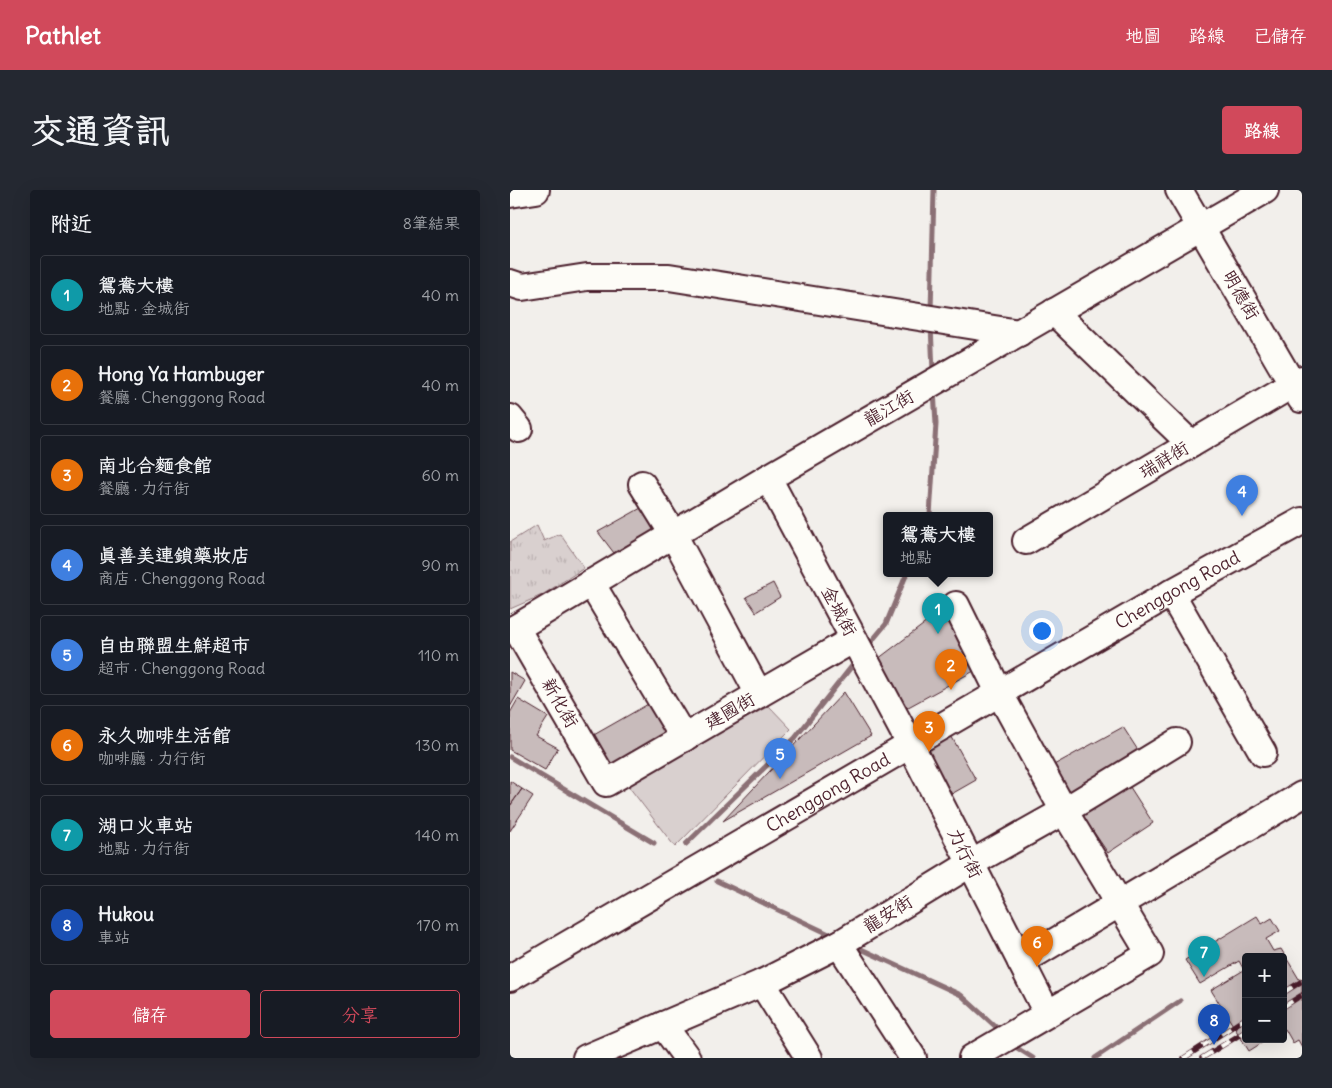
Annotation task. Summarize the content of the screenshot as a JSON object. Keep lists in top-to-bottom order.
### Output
{
  "streets": {
    "street": [
      "明德街",
      "龍江街",
      "瑞祥街",
      "Chenggong Road",
      "金城街",
      "新化街",
      "建國街",
      "力行街",
      "龍安街"
    ]
  },
  "crossings": [
    ["明德街", "龍江街"],
    ["明德街", "瑞祥街"],
    ["龍江街", "金城街"],
    ["龍江街", "新化街"],
    ["Chenggong Road", "金城街"],
    ["Chenggong Road", "力行街"],
    ["金城街", "建國街"],
    ["金城街", "力行街"],
    ["新化街", "建國街"],
    ["力行街", "龍安街"]
  ],
  "page": {
    "header": "Pathlet",
    "nav": ["地圖", "路線", "已儲存"],
    "buttons": [
      "路線",
      ["儲存", "分享"]
    ],
    "title": "交通資訊",
    "heading": ["附近", "8筆結果"],
    "list": [
      {
        "mark": "1",
        "name": "鴛鴦大樓",
        "note": "地點 · 金城街",
        "value": "40 m"
      },
      {
        "mark": "2",
        "name": "Hong Ya Hambuger",
        "note": "餐廳 · Chenggong Road",
        "value": "40 m"
      },
      {
        "mark": "3",
        "name": "南北合麵食館",
        "note": "餐廳 · 力行街",
        "value": "60 m"
      },
      {
        "mark": "4",
        "name": "真善美連鎖藥妝店",
        "note": "商店 · Chenggong Road",
        "value": "90 m"
      },
      {
        "mark": "5",
        "name": "自由聯盟生鮮超市",
        "note": "超市 · Chenggong Road",
        "value": "110 m"
      },
      {
        "mark": "6",
        "name": "永久咖啡生活館",
        "note": "咖啡廳 · 力行街",
        "value": "130 m"
      },
      {
        "mark": "7",
        "name": "湖口火車站",
        "note": "地點 · 力行街",
        "value": "140 m"
      },
      {
        "mark": "8",
        "name": "Hukou",
        "note": "車站",
        "value": "170 m"
      }
    ],
    "pins": [
      "4",
      "1",
      "2",
      "3",
      "5",
      "6",
      "7",
      "8"
    ],
    "popup": ["鴛鴦大樓", "地點"],
    "map_buttons": ["+", "−"]
  }
}
